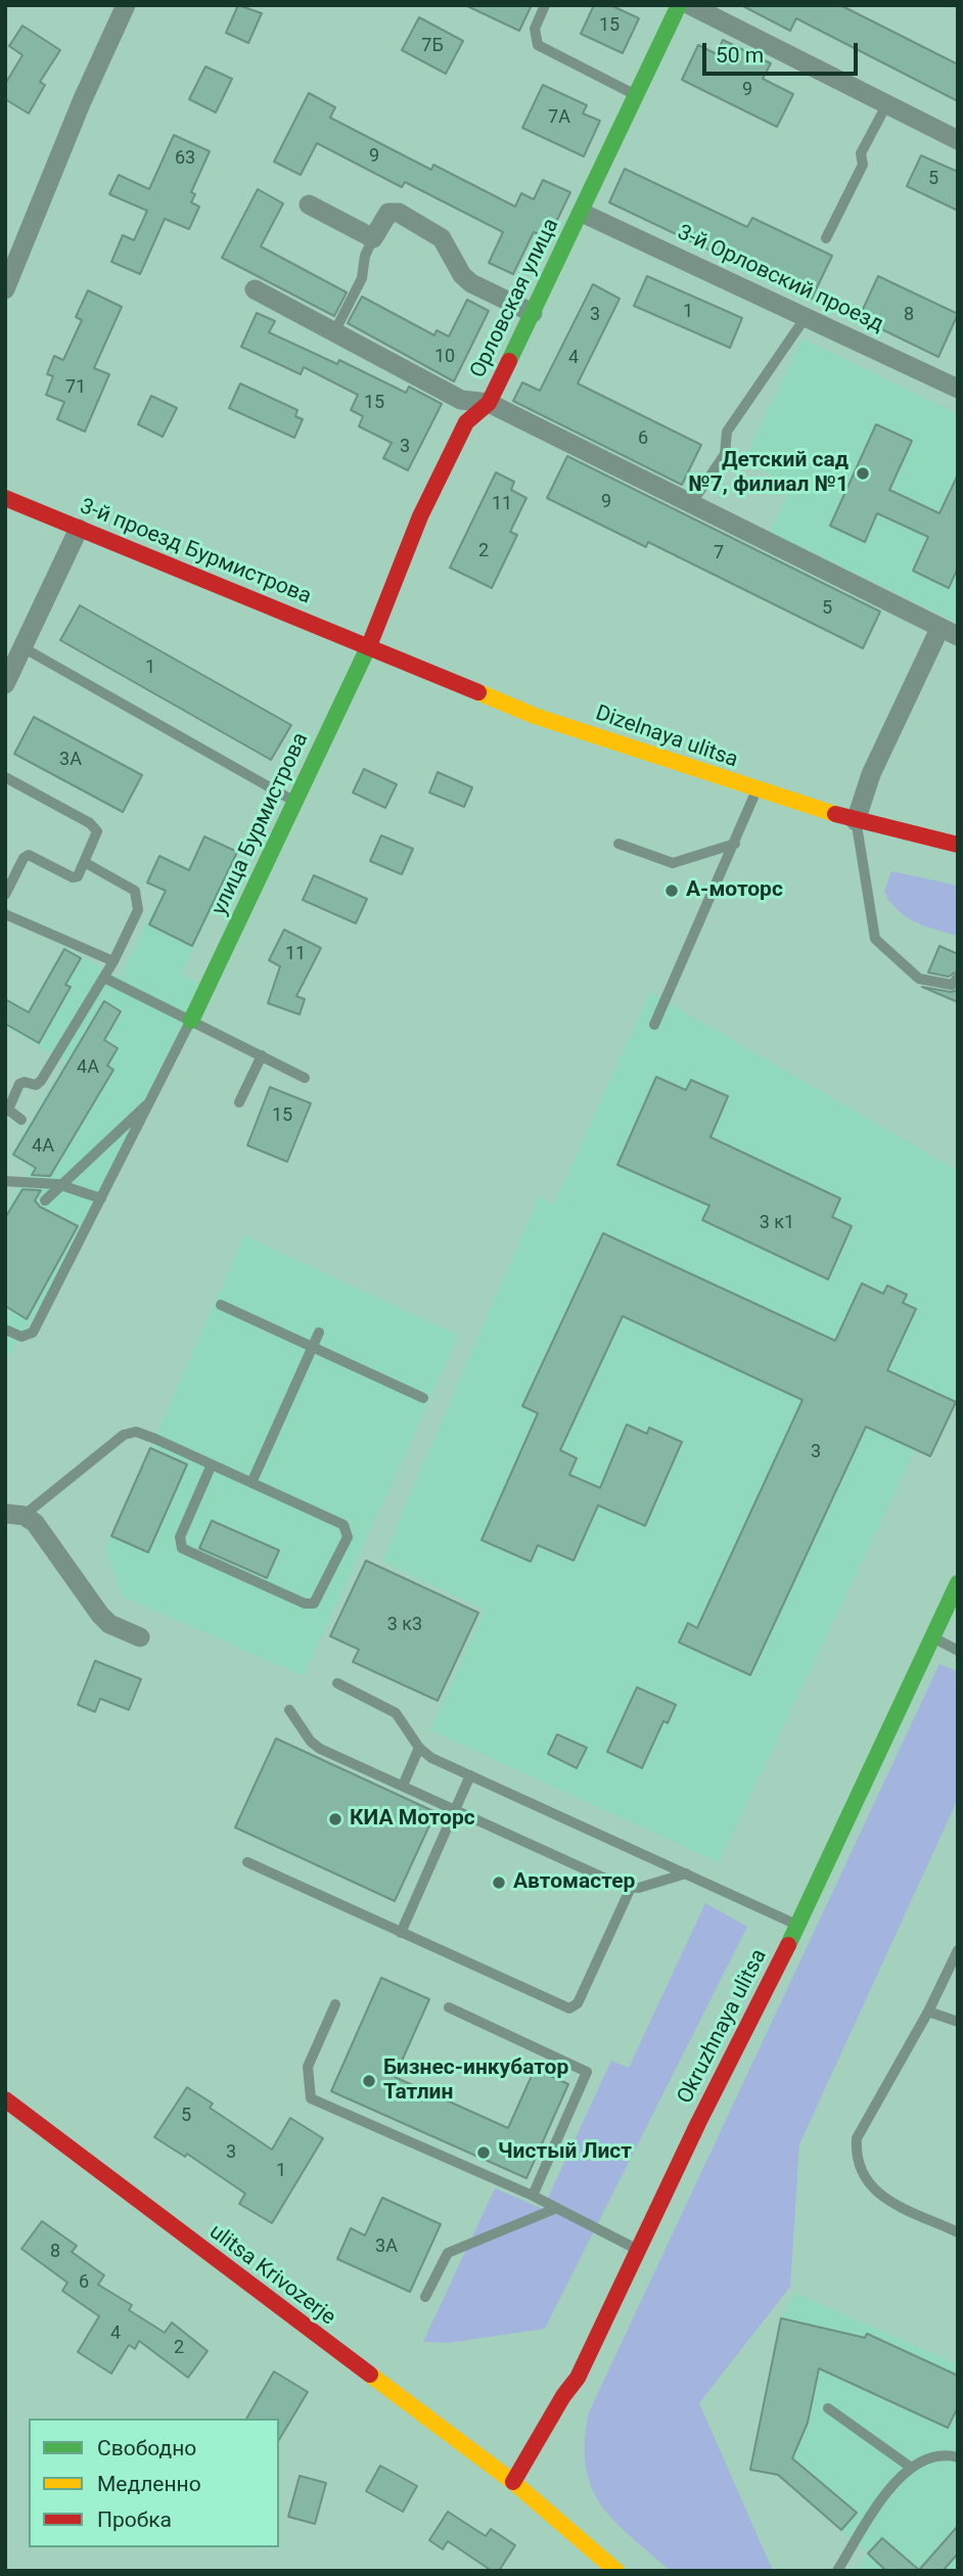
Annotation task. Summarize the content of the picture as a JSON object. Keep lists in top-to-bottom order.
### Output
{
  "streets": {
    "main road": [
      "Орловская улица",
      "3-й проезд Бурмистрова",
      "Dizelnaya ulitsa",
      "улица Бурмистрова",
      "Okruzhnaya ulitsa",
      "ulitsa Krivozerje"
    ],
    "street": ["3-й Орловский проезд"]
  },
  "crossings": [
    ["3-й Орловский проезд", "Орловская улица"],
    ["Орловская улица", "3-й проезд Бурмистрова"],
    ["Орловская улица", "Dizelnaya ulitsa"],
    ["Орловская улица", "улица Бурмистрова"],
    ["3-й проезд Бурмистрова", "Dizelnaya ulitsa"],
    ["3-й проезд Бурмистрова", "улица Бурмистрова"],
    ["Dizelnaya ulitsa", "улица Бурмистрова"],
    ["Okruzhnaya ulitsa", "ulitsa Krivozerje"]
  ],
  "places": [
    "Детский сад №7, филиал №1",
    "А-моторс",
    "КИА Моторс",
    "Автомастер",
    "Бизнес-инкубатор Татлин",
    "Чистый Лист"
  ],
  "house_numbers": [
    "15",
    "7Б",
    "9",
    "7А",
    "9",
    "63",
    "5",
    "1",
    "3",
    "8",
    "10",
    "4",
    "71",
    "15",
    "6",
    "3",
    "9",
    "11",
    "2",
    "7",
    "5",
    "1",
    "3А",
    "11",
    "4А",
    "15",
    "4А",
    "3 к1",
    "3",
    "3 к3",
    "5",
    "3",
    "1",
    "3А",
    "8",
    "6",
    "4",
    "2"
  ],
  "legend": ["Свободно", "Медленно", "Пробка"],
  "scale_bar": "50 m"
}
